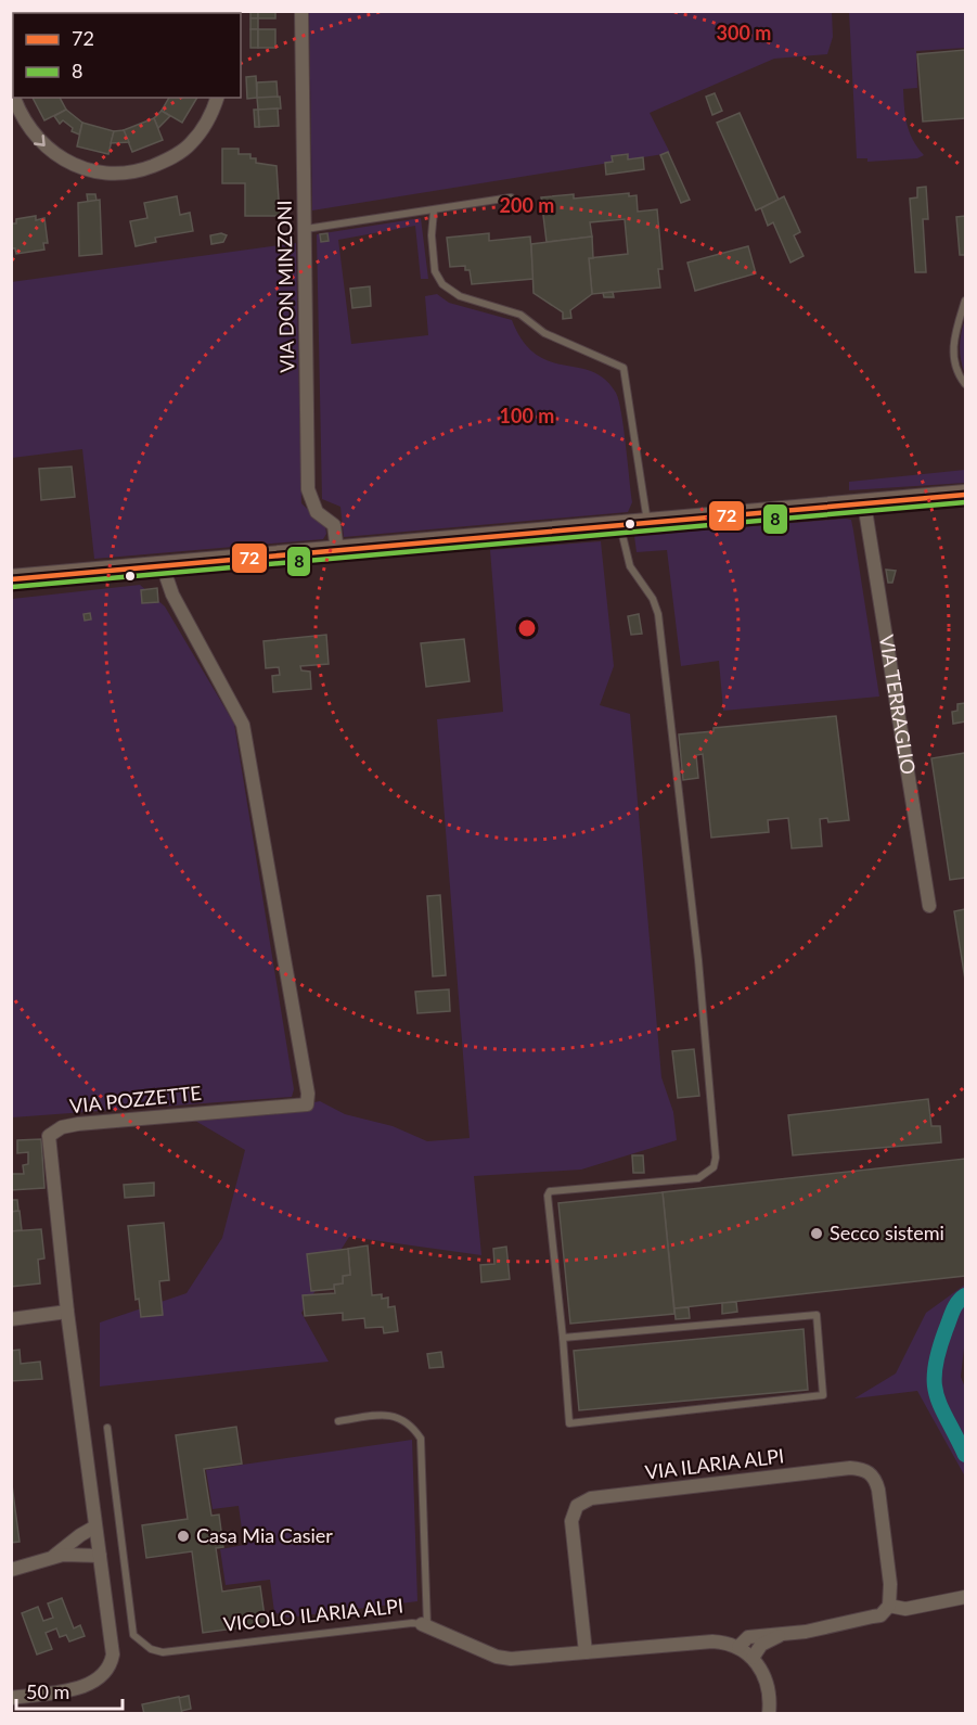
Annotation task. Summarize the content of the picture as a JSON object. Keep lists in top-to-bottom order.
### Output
{
  "streets": {
    "street": [
      "VIA DON MINZONI",
      "VIA TERRAGLIO",
      "VIA POZZETTE",
      "VIA ILARIA ALPI",
      "VICOLO ILARIA ALPI"
    ]
  },
  "crossings": [
    ["VIA ILARIA ALPI", "VICOLO ILARIA ALPI"]
  ],
  "places": ["Secco sistemi", "Casa Mia Casier"],
  "lines": ["transit line 72", "transit line 8"],
  "legend": ["72", "8"],
  "scale_bar": "50 m",
  "rings": ["300 m", "200 m", "100 m"]
}
